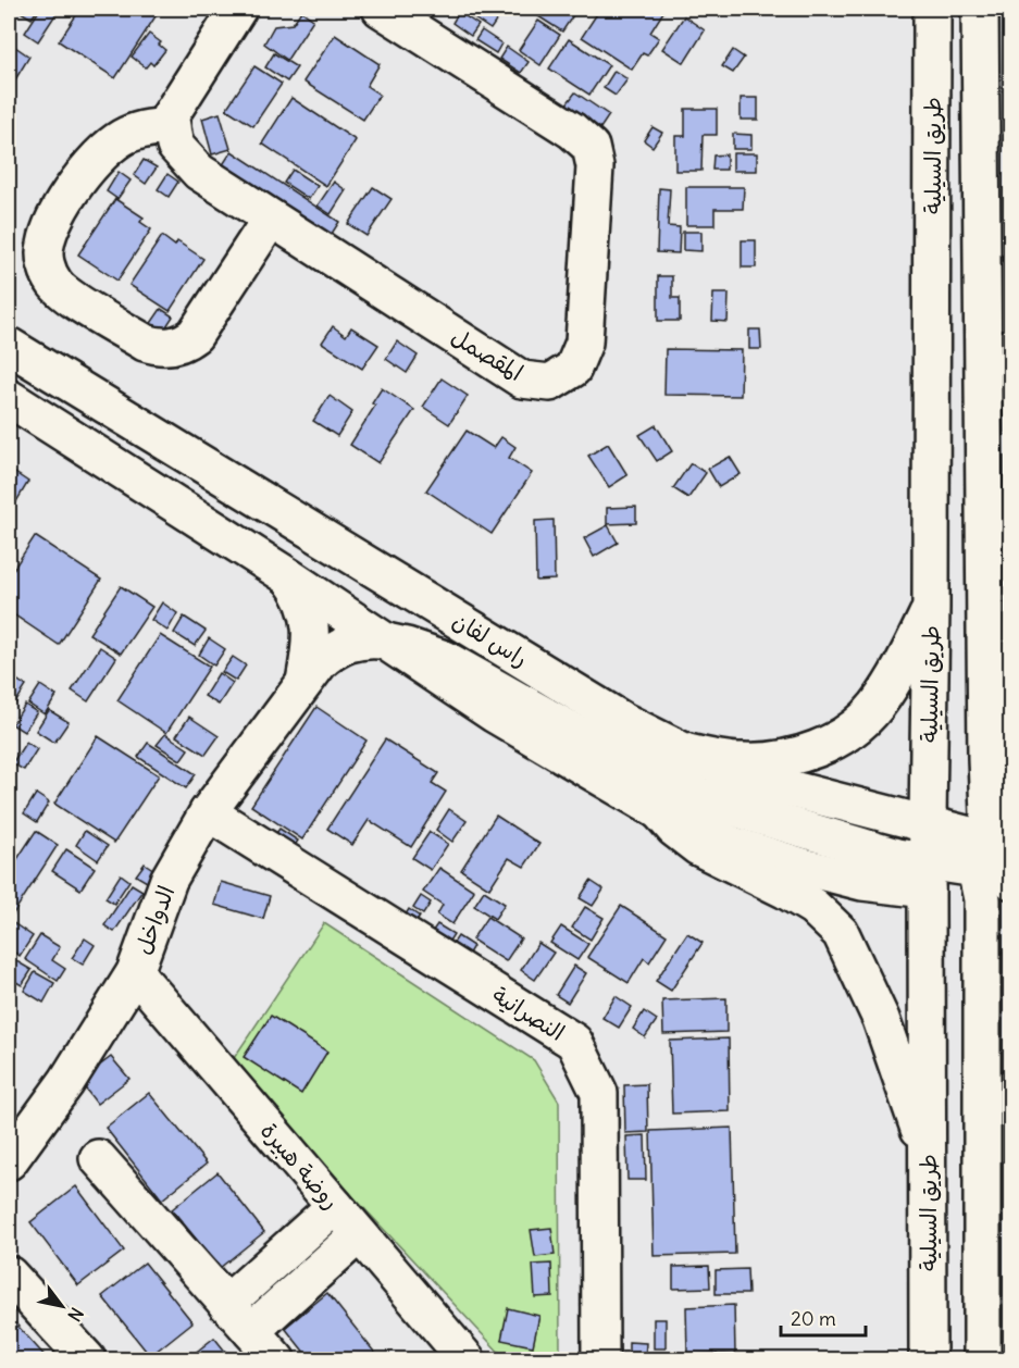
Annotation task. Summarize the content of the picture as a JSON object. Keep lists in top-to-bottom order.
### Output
{
  "streets": {
    "street": [
      "طريق السيلية",
      "المقصمل",
      "راس لفان",
      "الدواخل",
      "النصرانية",
      "روضة هبيرة"
    ]
  },
  "crossings": [
    ["طريق السيلية", "راس لفان"],
    ["الدواخل", "النصرانية"],
    ["الدواخل", "روضة هبيرة"]
  ],
  "scale_bar": "20 m",
  "north": "bottom right"
}
